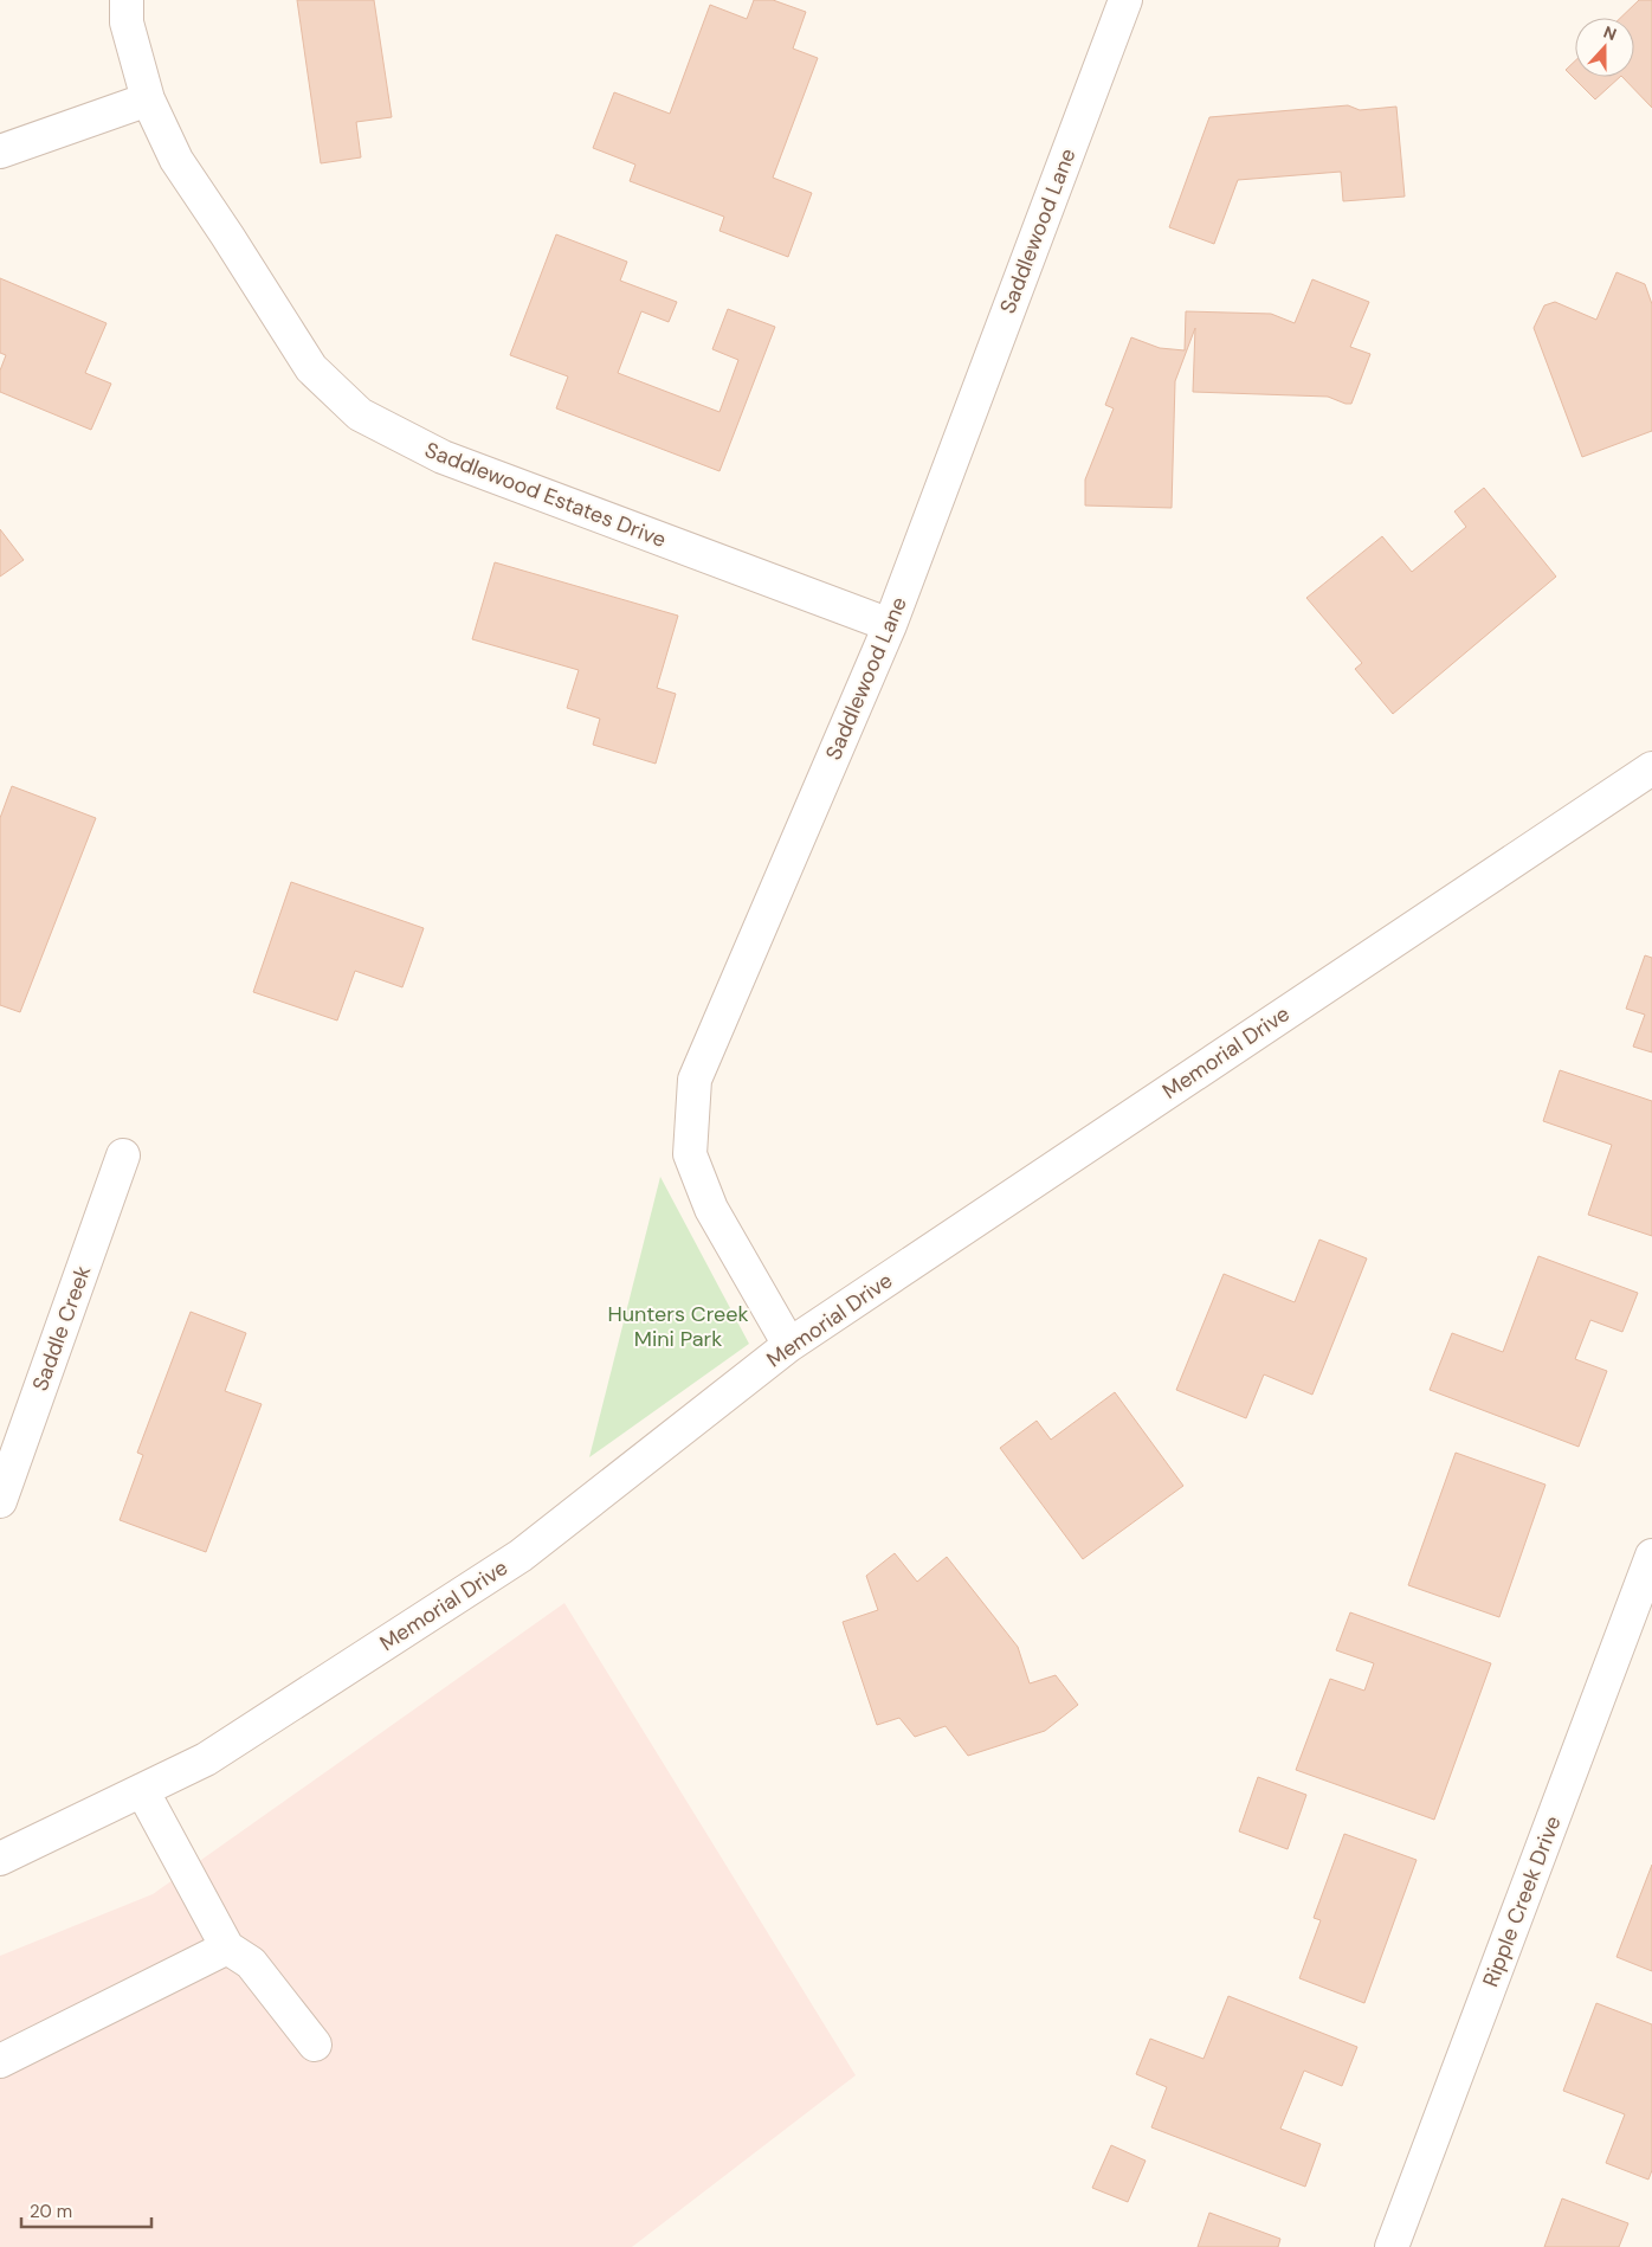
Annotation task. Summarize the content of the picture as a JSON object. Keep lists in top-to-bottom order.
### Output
{
  "streets": {
    "street": [
      "Saddlewood Lane",
      "Saddlewood Estates Drive",
      "Memorial Drive",
      "Saddle Creek",
      "Ripple Creek Drive"
    ]
  },
  "crossings": [
    ["Saddlewood Lane", "Saddlewood Estates Drive"],
    ["Saddlewood Lane", "Memorial Drive"]
  ],
  "parks": ["Hunters Creek Mini Park"],
  "scale_bar": "20 m",
  "north": "top"
}
